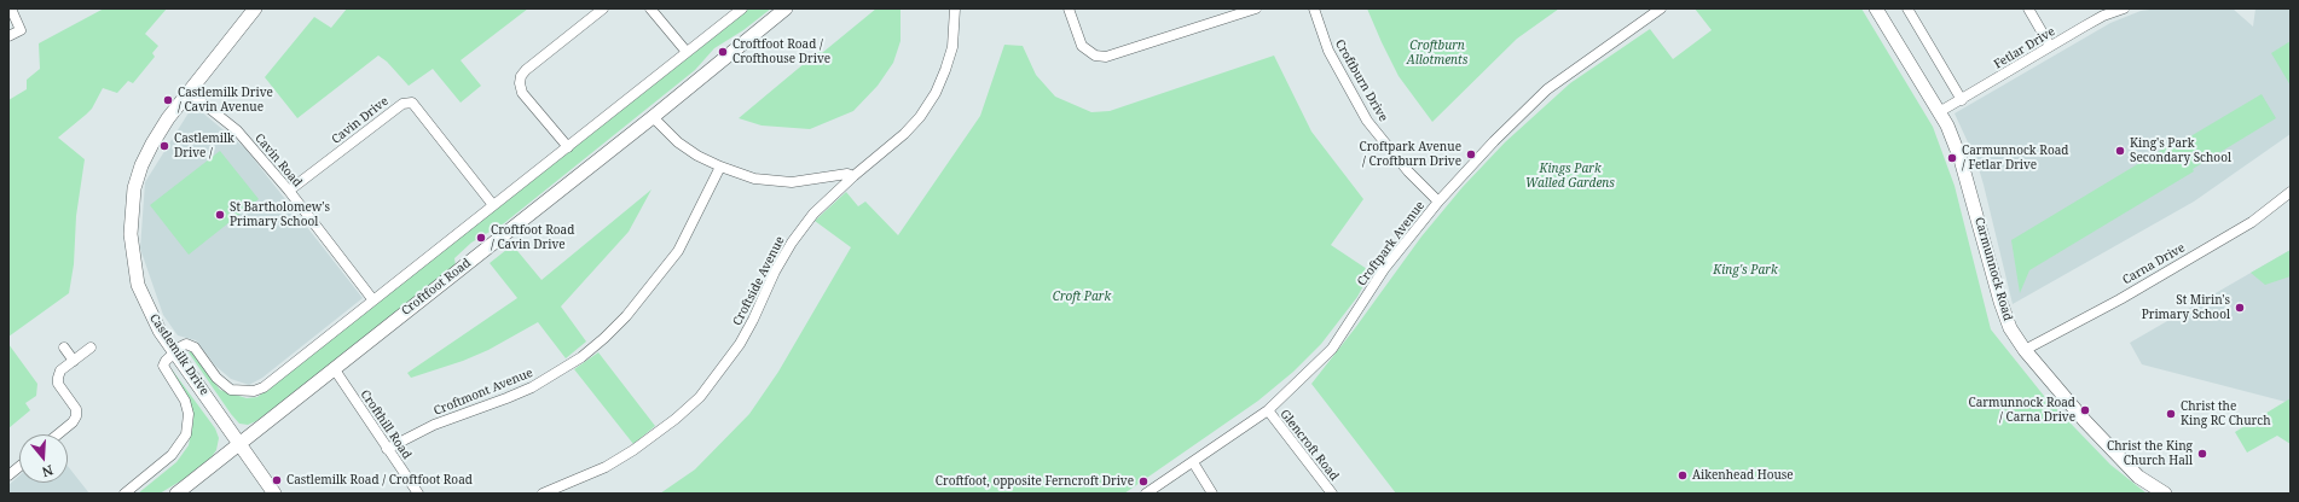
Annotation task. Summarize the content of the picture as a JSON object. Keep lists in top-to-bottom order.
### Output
{
  "streets": {
    "street": [
      "Fetlar Drive",
      "Croftburn Drive",
      "Cavin Drive",
      "Cavin Road",
      "Croftpark Avenue",
      "Carna Drive",
      "Carmunnock Road",
      "Croftside Avenue",
      "Croftfoot Road",
      "Castlemilk Drive",
      "Croftmont Avenue",
      "Crofthill Road",
      "Glencroft Road"
    ]
  },
  "crossings": [
    ["Fetlar Drive", "Carmunnock Road"],
    ["Croftburn Drive", "Croftpark Avenue"],
    ["Cavin Drive", "Cavin Road"],
    ["Cavin Road", "Castlemilk Drive"],
    ["Croftpark Avenue", "Glencroft Road"],
    ["Carna Drive", "Carmunnock Road"],
    ["Croftfoot Road", "Castlemilk Drive"],
    ["Croftfoot Road", "Crofthill Road"],
    ["Croftmont Avenue", "Crofthill Road"]
  ],
  "parks": [
    "Croftburn Allotments",
    "Kings Park Walled Gardens",
    "King's Park",
    "Croft Park"
  ],
  "places": [
    "Croftfoot Road / Crofthouse Drive",
    "Castlemilk Drive / Cavin Avenue",
    "Castlemilk Drive /",
    "King's Park Secondary School",
    "Croftpark Avenue / Croftburn Drive",
    "Carmunnock Road / Fetlar Drive",
    "St Bartholomew's Primary School",
    "Croftfoot Road / Cavin Drive",
    "St Mirin's Primary School",
    "Carmunnock Road / Carna Drive",
    "Christ the King RC Church",
    "Christ the King Church Hall",
    "Aikenhead House",
    "Castlemilk Road / Croftfoot Road",
    "Croftfoot, opposite Ferncroft Drive"
  ],
  "north": "bottom"
}
